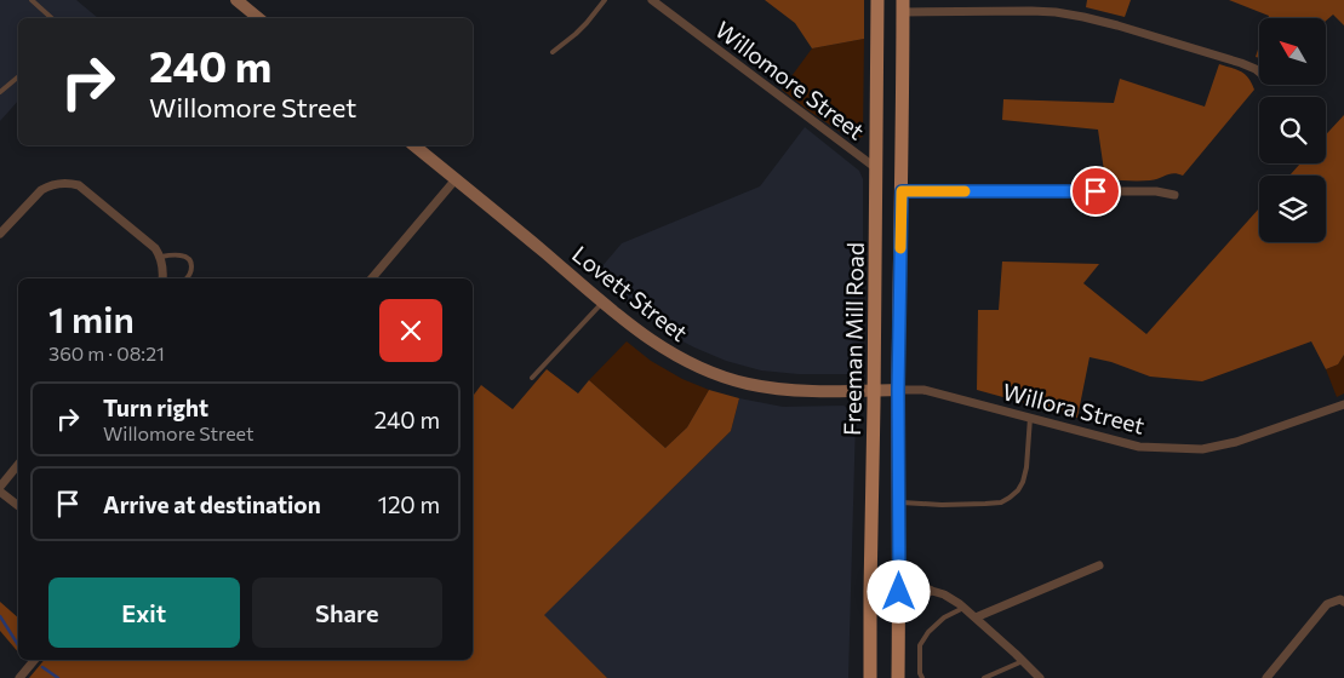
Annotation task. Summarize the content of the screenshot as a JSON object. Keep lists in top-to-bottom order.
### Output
{
  "streets": {
    "main road": ["Freeman Mill Road"],
    "street": ["Willomore Street", "Lovett Street", "Willora Street"]
  },
  "crossings": [
    ["Willomore Street", "Freeman Mill Road"],
    ["Lovett Street", "Freeman Mill Road"],
    ["Lovett Street", "Willora Street"],
    ["Freeman Mill Road", "Willora Street"]
  ],
  "north": "top left",
  "page": {
    "turn": ["240 m", "Willomore Street"],
    "heading": ["1 min", "360 m · 08:21"],
    "list": [
      {
        "name": "Turn right",
        "note": "Willomore Street",
        "value": "240 m"
      },
      {
        "name": "Arrive at destination",
        "value": "120 m"
      }
    ],
    "buttons": ["Exit", "Share"]
  }
}
